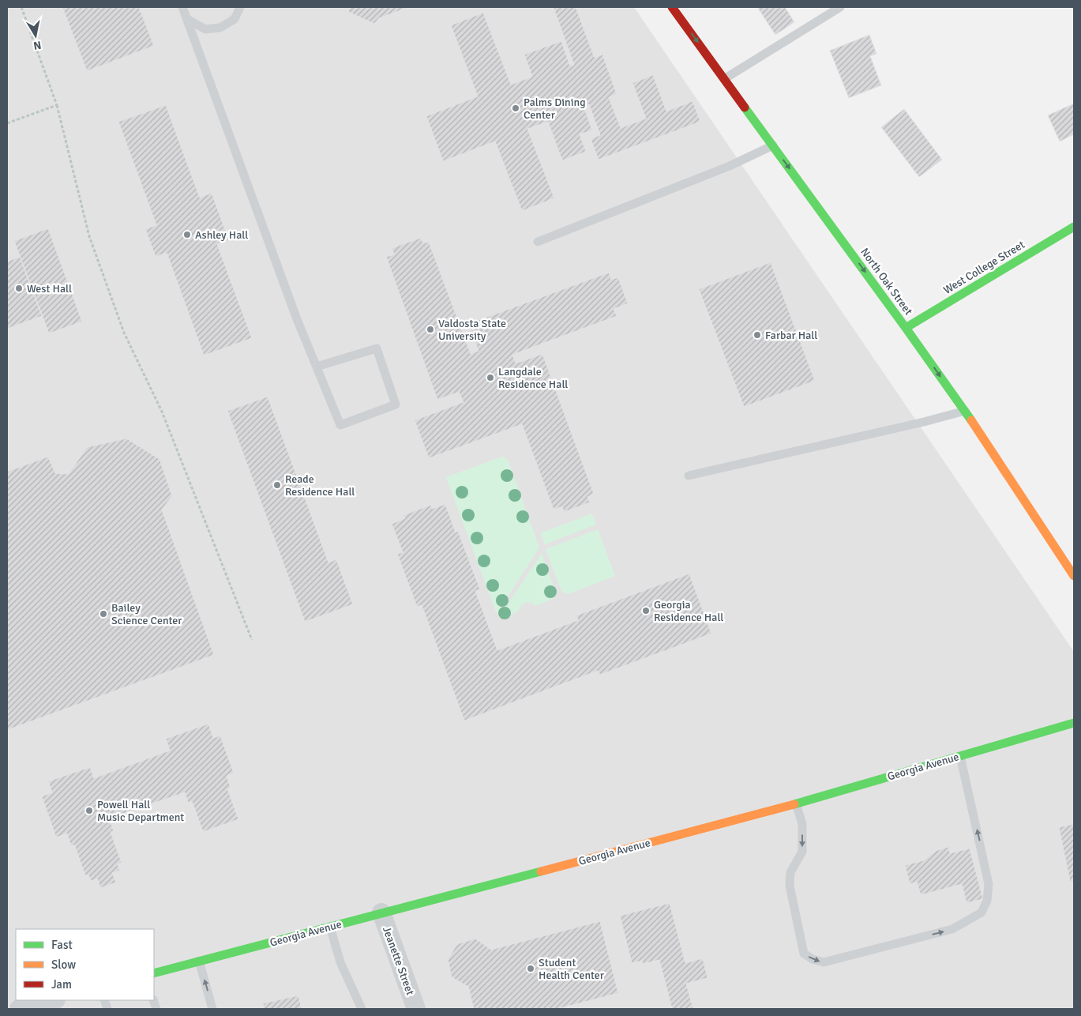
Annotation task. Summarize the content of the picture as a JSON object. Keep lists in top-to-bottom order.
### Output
{
  "streets": {
    "street": [
      "West College Street",
      "North Oak Street",
      "Georgia Avenue",
      "Jeanette Street"
    ]
  },
  "crossings": [
    ["West College Street", "North Oak Street"],
    ["Georgia Avenue", "Jeanette Street"]
  ],
  "one_way": ["North Oak Street"],
  "places": [
    "Palms Dining Center",
    "Ashley Hall",
    "West Hall",
    "Valdosta State University",
    "Farbar Hall",
    "Langdale Residence Hall",
    "Reade Residence Hall",
    "Georgia Residence Hall",
    "Bailey Science Center",
    "Powell Hall Music Department",
    "Student Health Center"
  ],
  "legend": ["Fast", "Slow", "Jam"],
  "north": "bottom"
}
